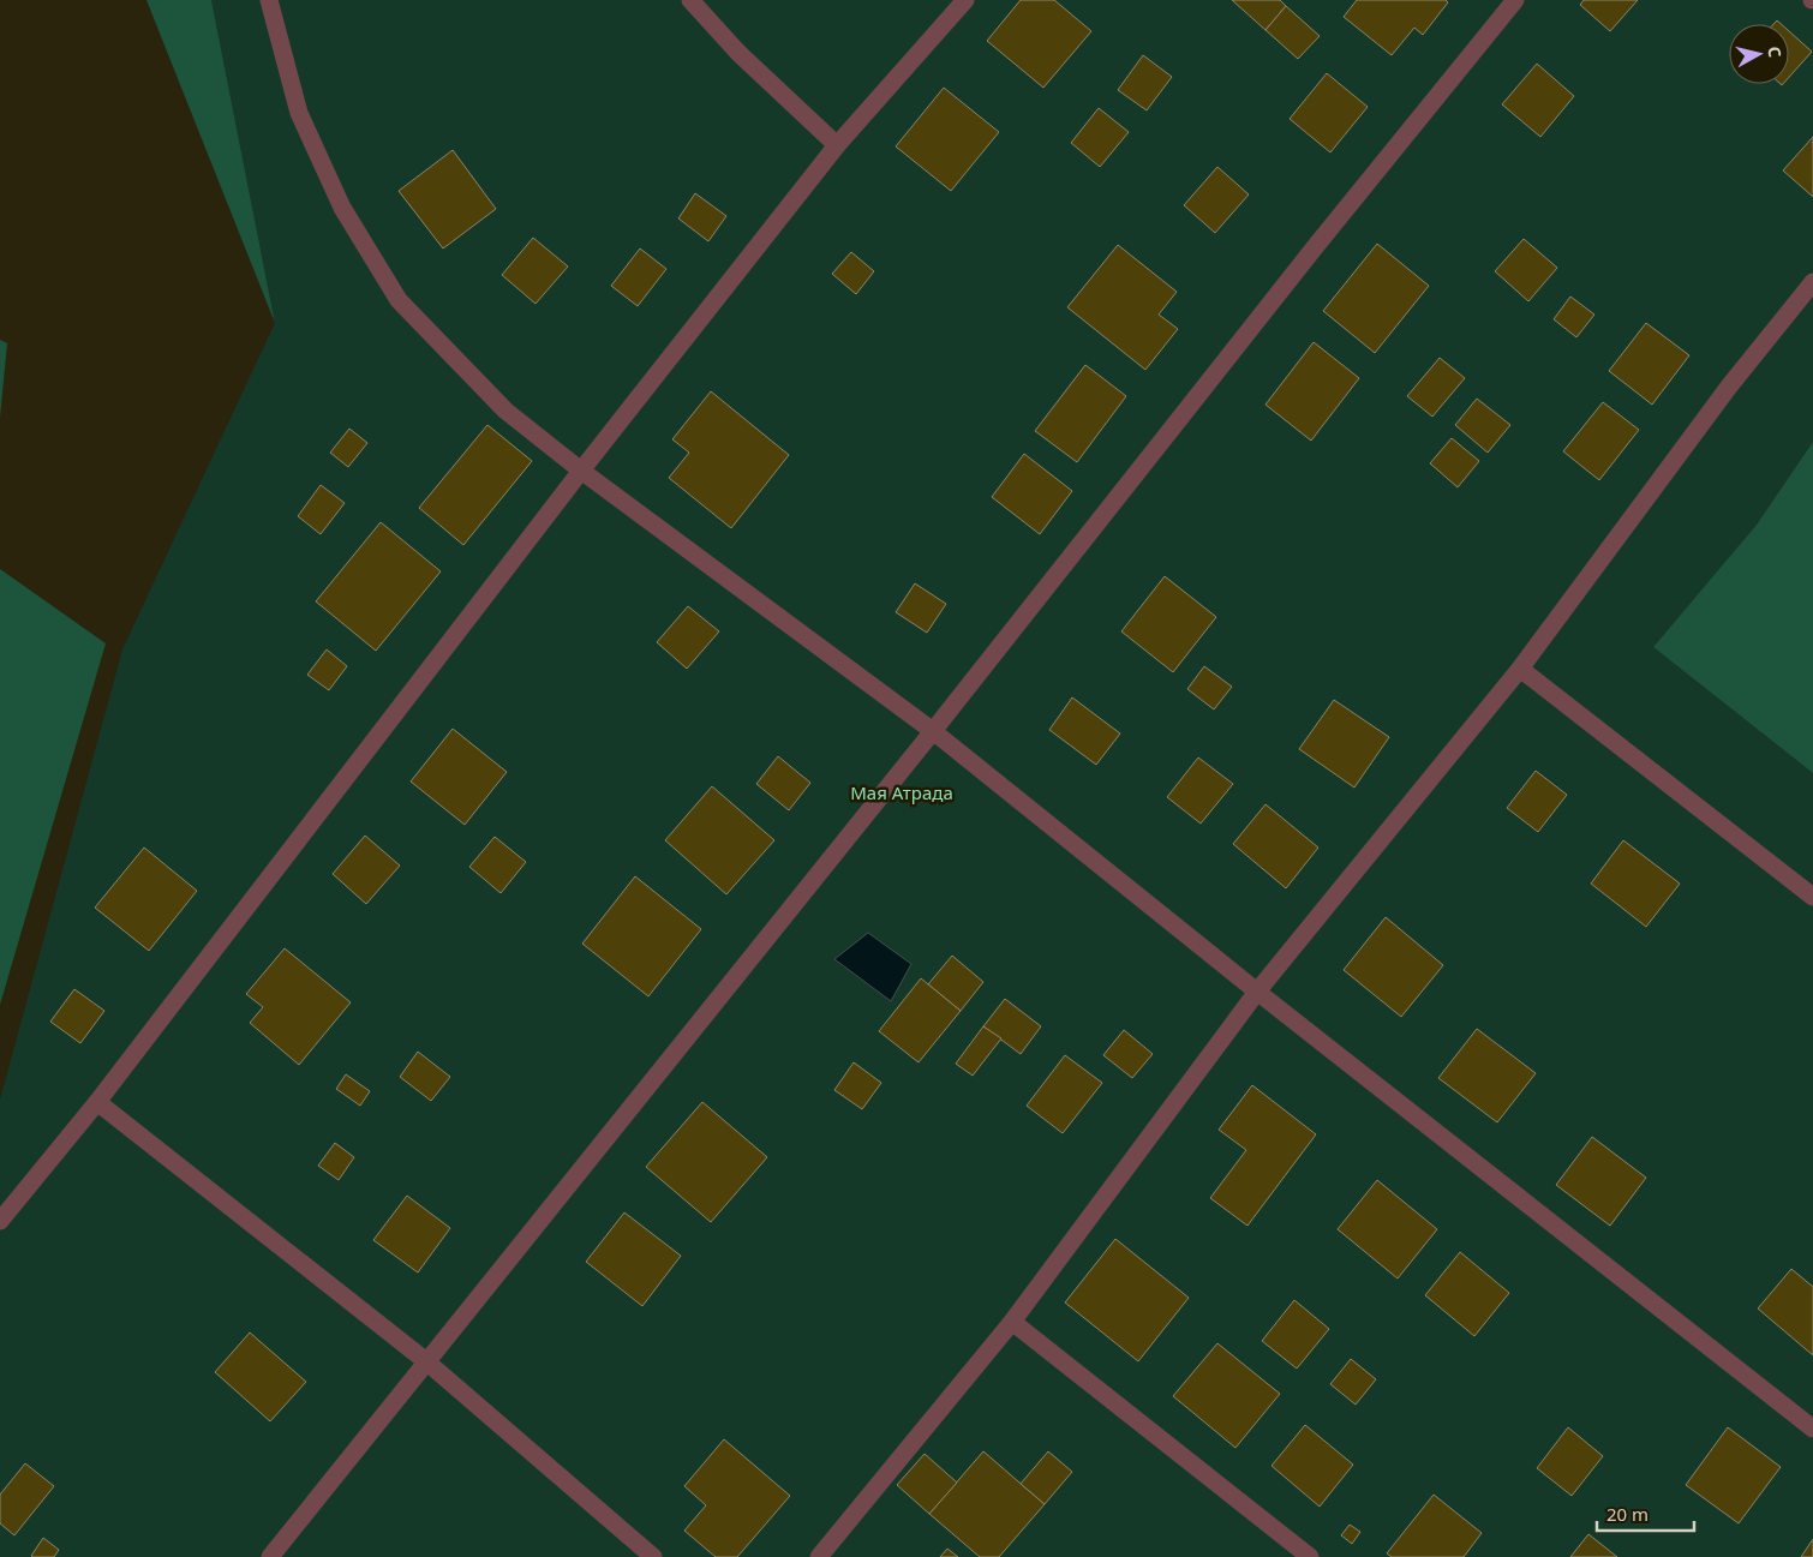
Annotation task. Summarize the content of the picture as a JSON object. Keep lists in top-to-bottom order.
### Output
{
  "parks": ["Мая Атрада"],
  "scale_bar": "20 m",
  "north": "right"
}
